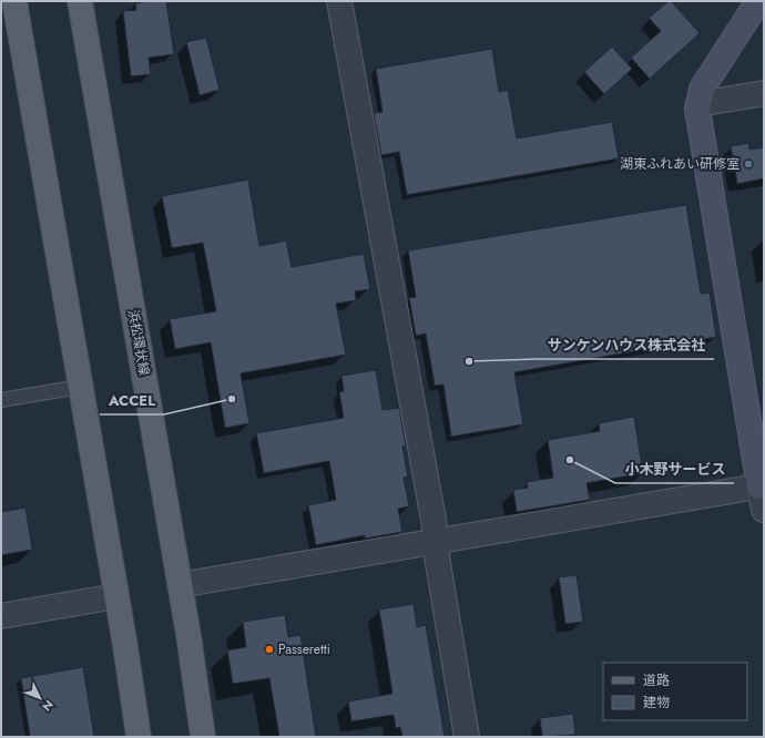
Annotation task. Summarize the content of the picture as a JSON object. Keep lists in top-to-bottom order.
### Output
{
  "streets": {
    "main road": ["浜松環状線"]
  },
  "places": [
    "湖東ふれあい研修室",
    "サンケンハウス株式会社",
    "ACCEL",
    "小木野サービス",
    "Passeretti"
  ],
  "legend": ["道路", "建物"],
  "north": "bottom right"
}
